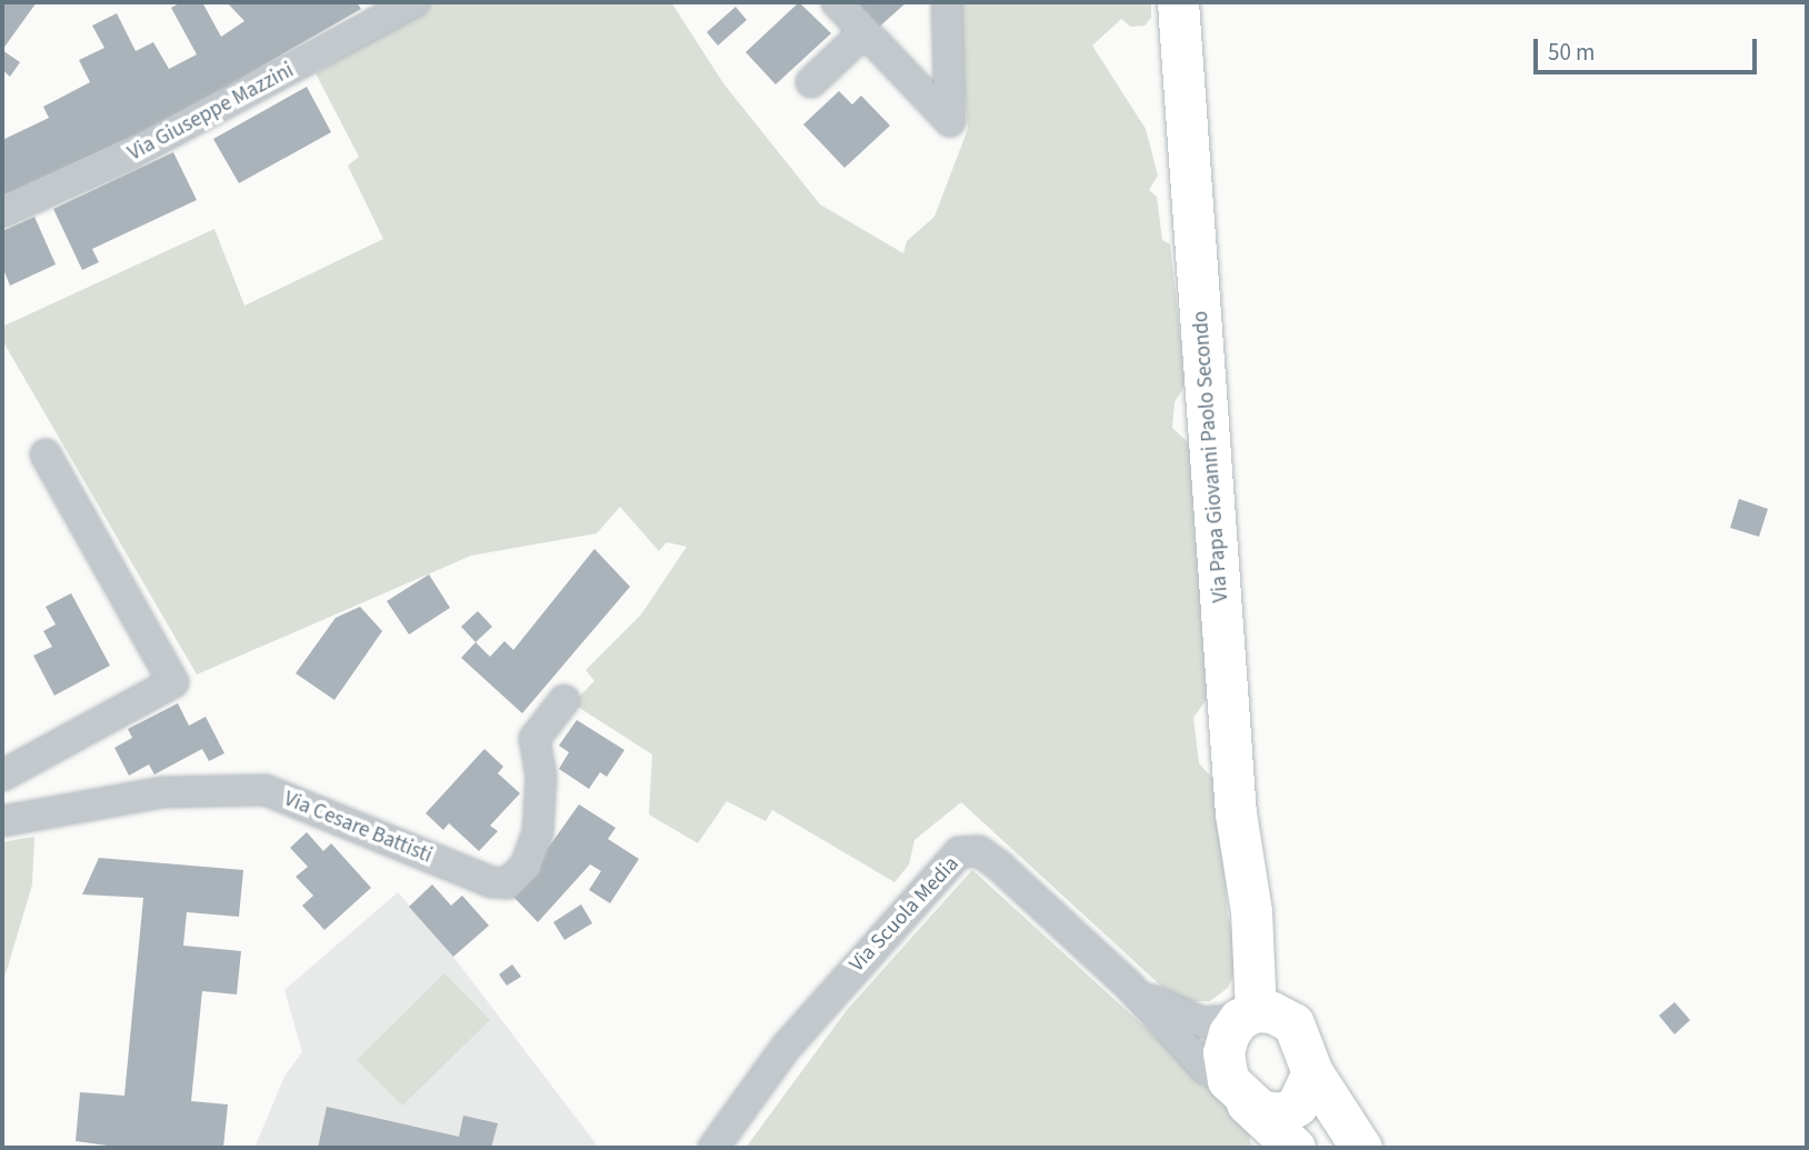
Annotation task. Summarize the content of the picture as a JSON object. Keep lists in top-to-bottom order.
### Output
{
  "streets": {
    "main road": ["Via Papa Giovanni Paolo Secondo"],
    "street": ["Via Giuseppe Mazzini", "Via Cesare Battisti", "Via Scuola Media"]
  },
  "scale_bar": "50 m"
}
